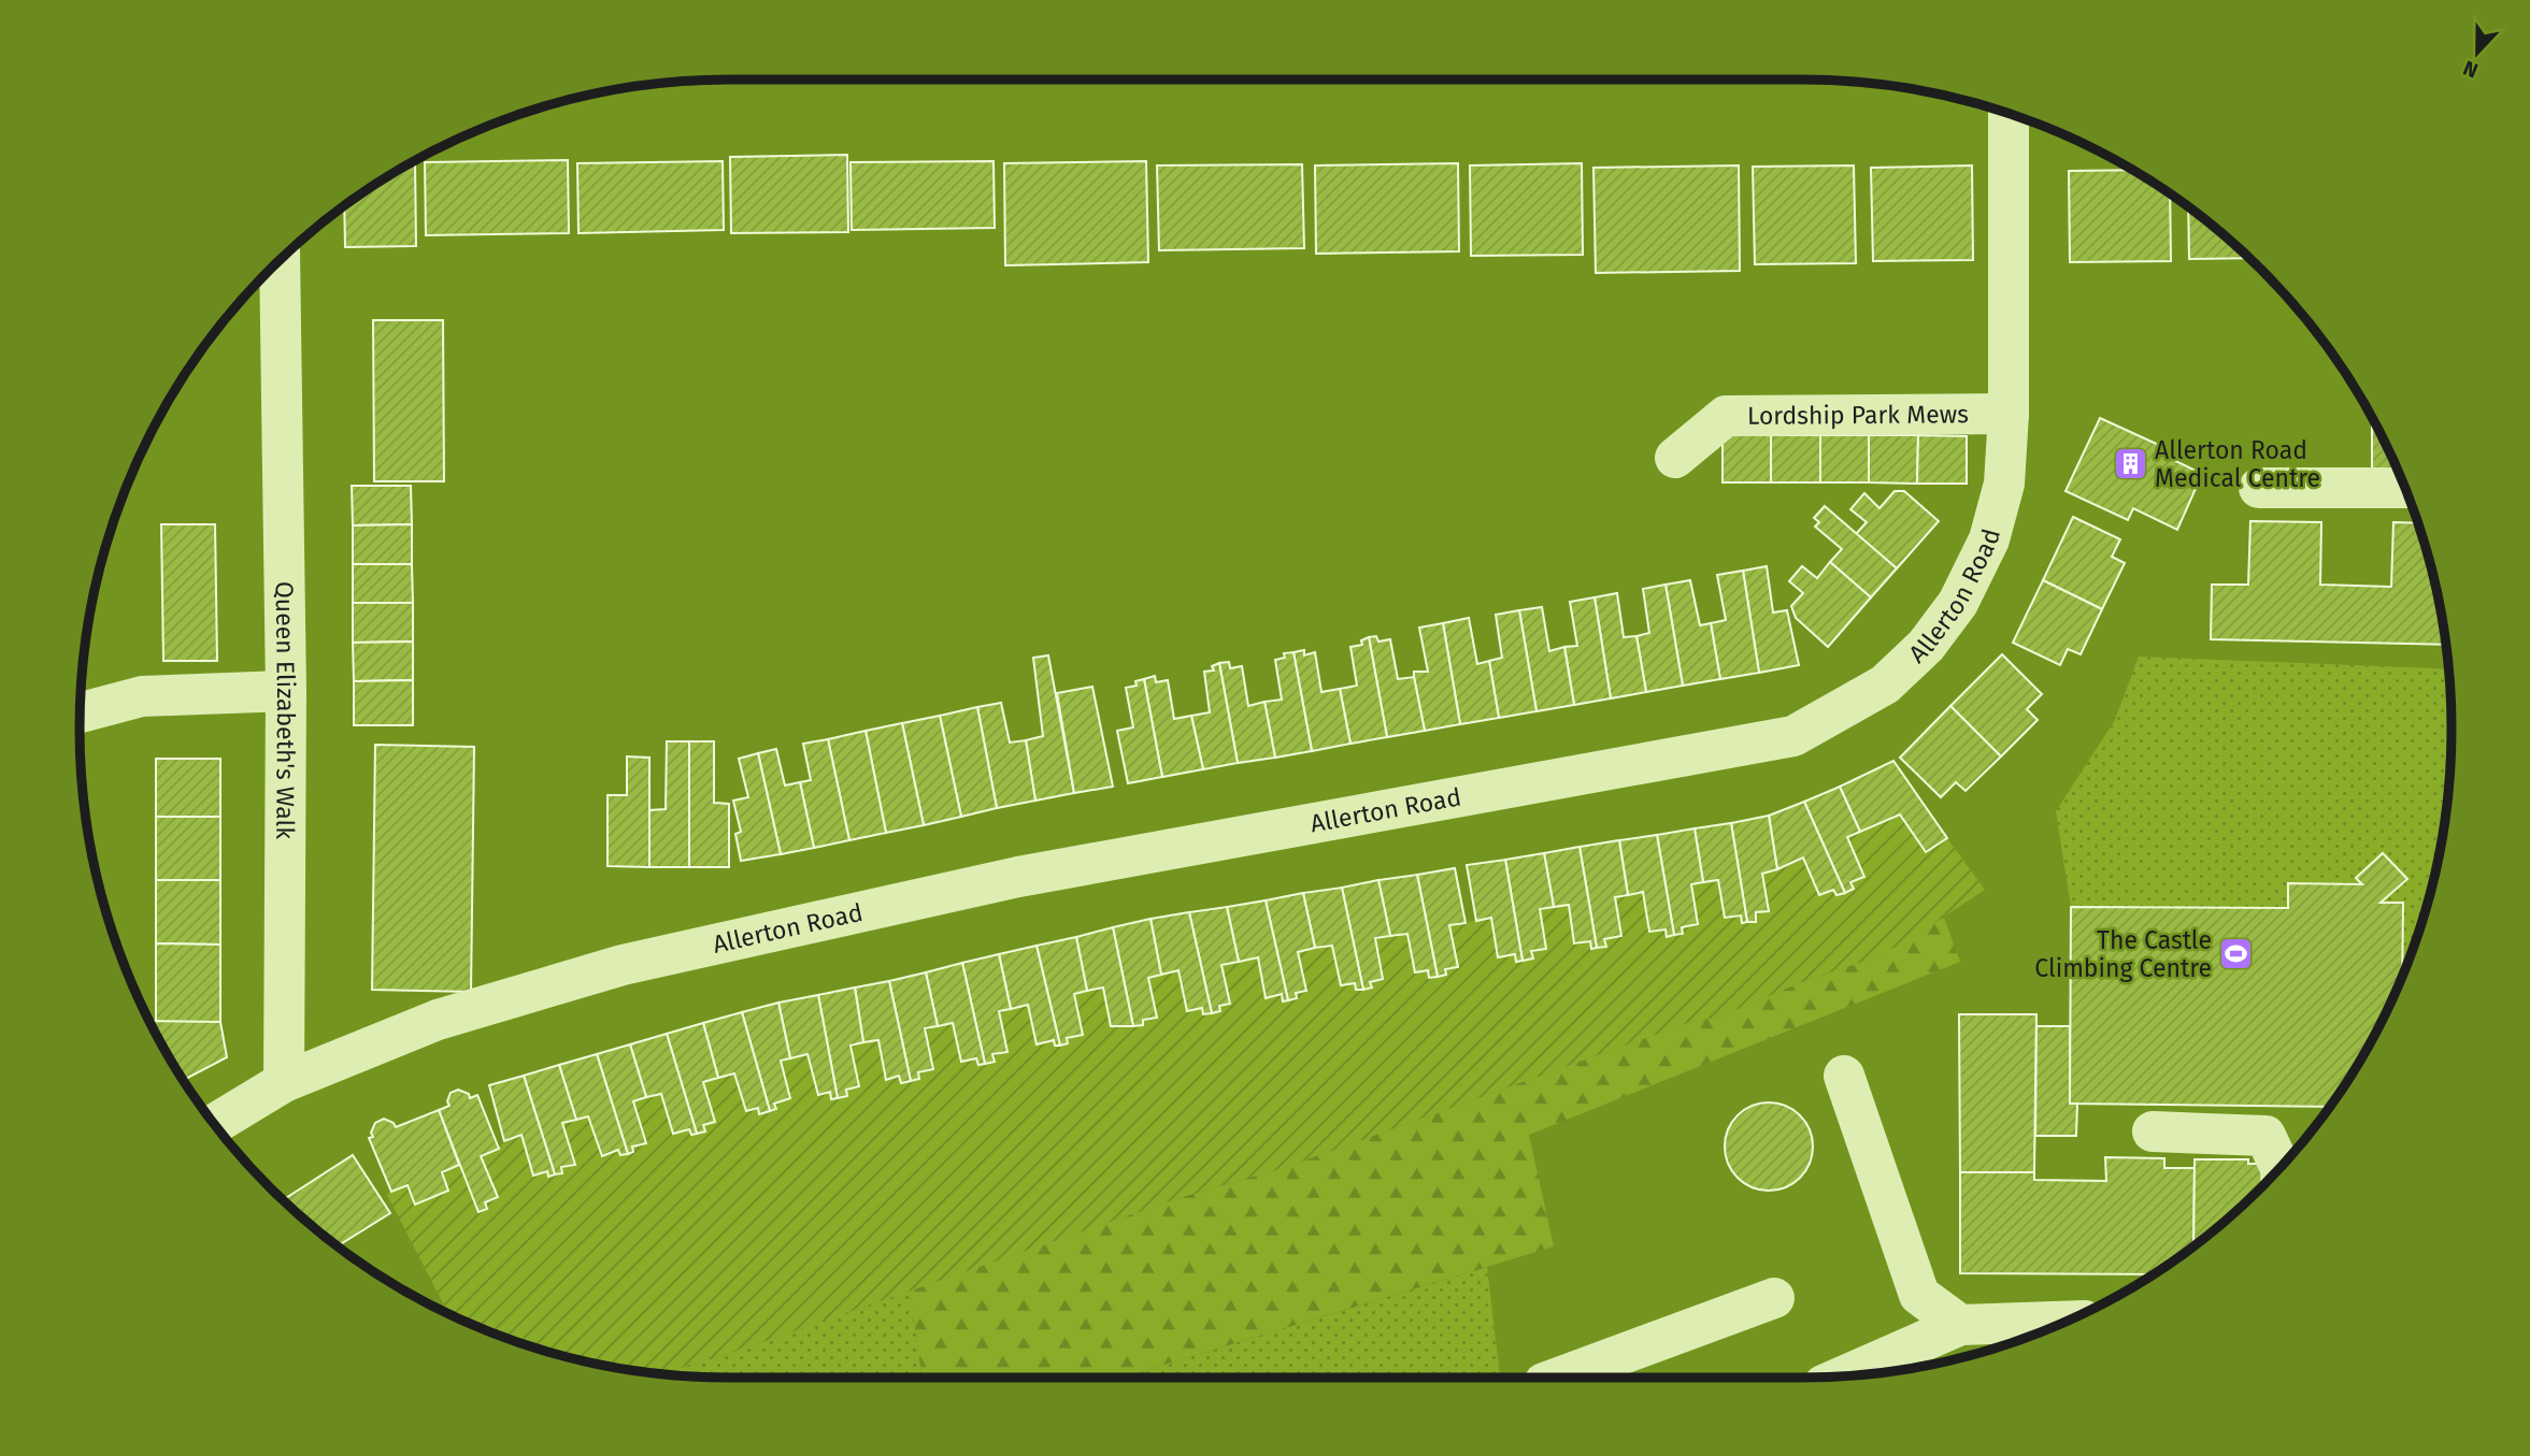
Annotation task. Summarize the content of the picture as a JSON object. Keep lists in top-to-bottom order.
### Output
{
  "streets": {
    "street": ["Lordship Park Mews", "Allerton Road", "Queen Elizabeth's Walk"]
  },
  "crossings": [
    ["Lordship Park Mews", "Allerton Road"],
    ["Allerton Road", "Queen Elizabeth's Walk"]
  ],
  "places": {
    "building": ["Allerton Road Medical Centre"],
    "sports": ["The Castle Climbing Centre"]
  },
  "north": "bottom"
}
